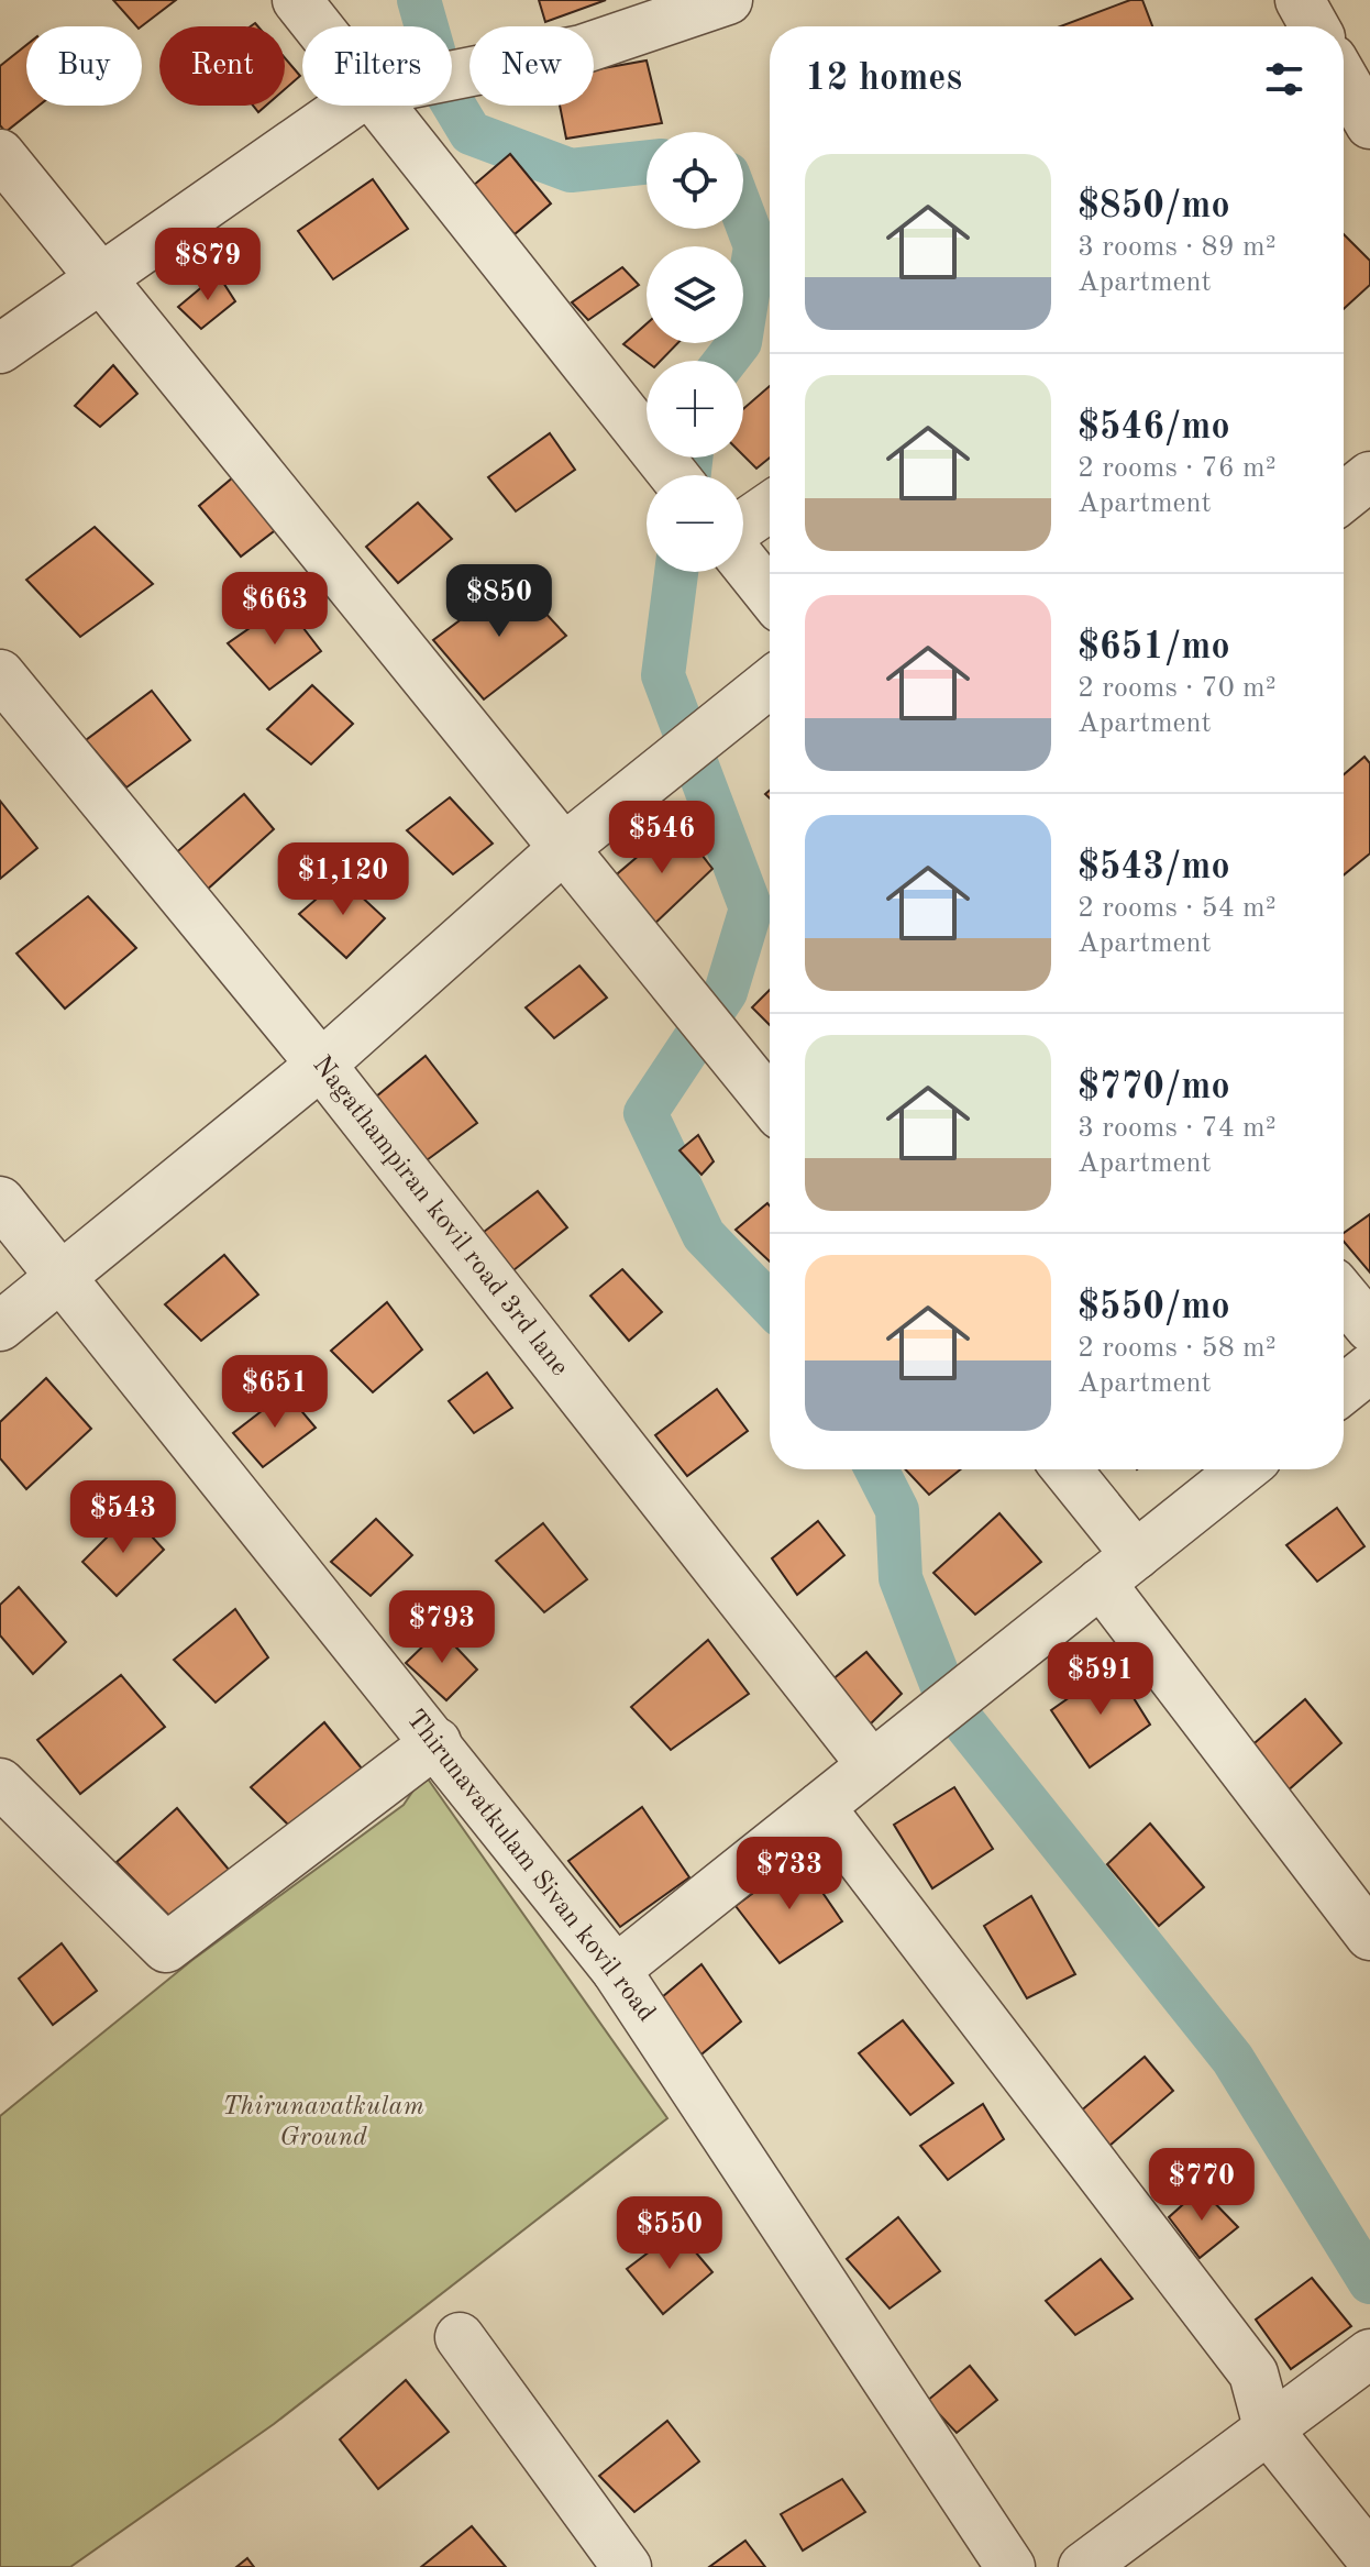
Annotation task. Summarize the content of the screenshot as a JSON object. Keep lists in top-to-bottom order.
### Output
{
  "streets": {
    "street": ["Nagathampiran kovil road 3rd lane", "Thirunavatkulam Sivan kovil road"]
  },
  "parks": ["Thirunavatkulam Ground"],
  "page": {
    "chip": [
      "Buy",
      "Rent",
      "Filters",
      "New"
    ],
    "heading": "12 homes",
    "map_buttons": ["+", "−"],
    "list": [
      {
        "name": "$850/mo",
        "note": "3 rooms · 89 m² · Apartment"
      },
      {
        "name": "$546/mo",
        "note": "2 rooms · 76 m² · Apartment"
      },
      {
        "name": "$651/mo",
        "note": "2 rooms · 70 m² · Apartment"
      },
      {
        "name": "$543/mo",
        "note": "2 rooms · 54 m² · Apartment"
      },
      {
        "name": "$770/mo",
        "note": "3 rooms · 74 m² · Apartment"
      },
      {
        "name": "$550/mo",
        "note": "2 rooms · 58 m² · Apartment"
      }
    ],
    "price": [
      "$879",
      "$850",
      "$663",
      "$546",
      "$1,120",
      "$651",
      "$543",
      "$793",
      "$591",
      "$733",
      "$770",
      "$550"
    ]
  }
}
